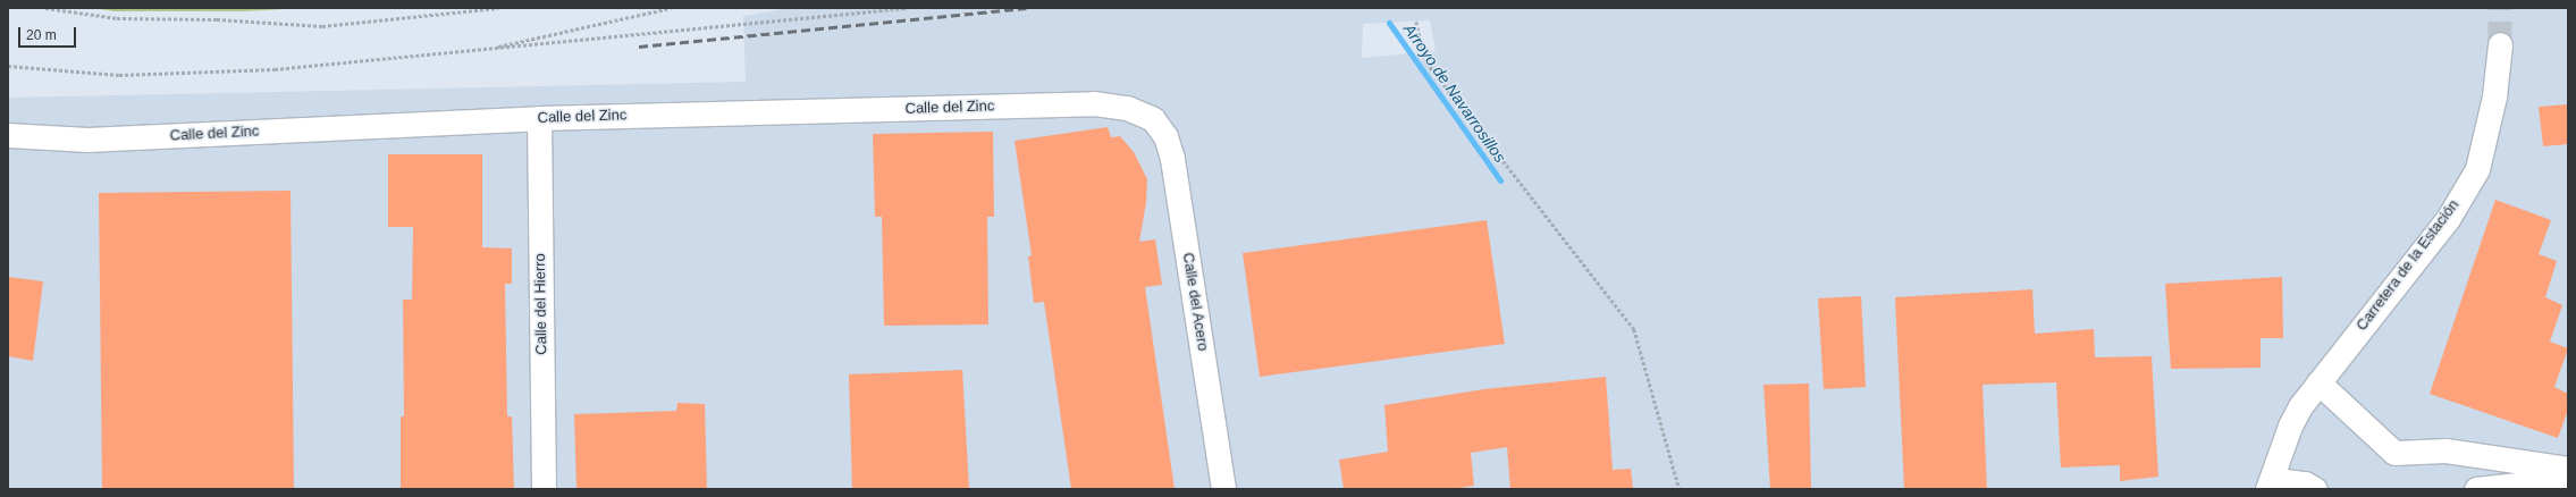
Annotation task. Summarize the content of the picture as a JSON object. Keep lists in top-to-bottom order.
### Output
{
  "streets": {
    "street": [
      "Calle del Zinc",
      "Carretera de la Estación",
      "Calle del Acero",
      "Calle del Hierro"
    ]
  },
  "crossings": [
    ["Calle del Zinc", "Calle del Acero"],
    ["Calle del Zinc", "Calle del Hierro"]
  ],
  "water": ["Arroyo de Navarrosillos"],
  "scale_bar": "20 m"
}
